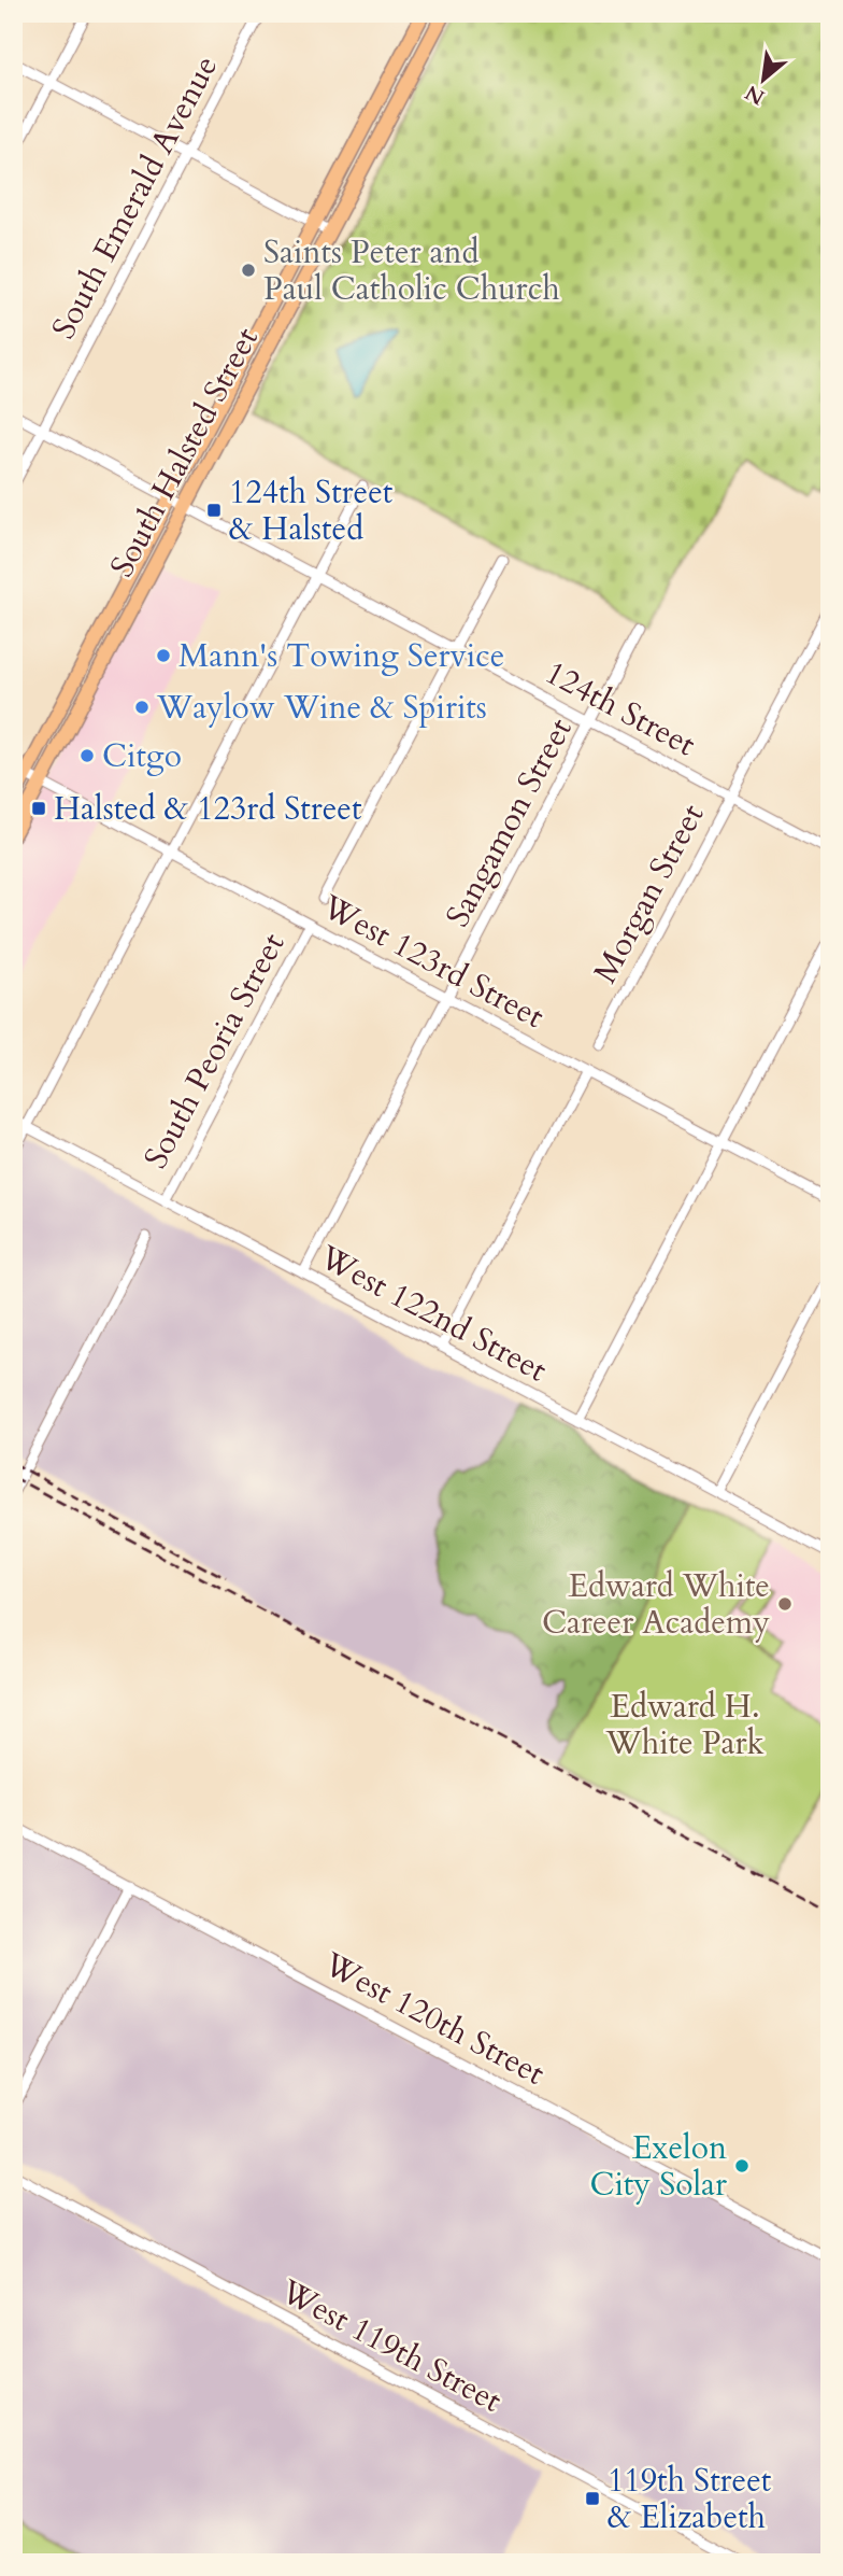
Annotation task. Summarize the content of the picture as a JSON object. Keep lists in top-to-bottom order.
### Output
{
  "streets": {
    "main road": ["South Halsted Street"],
    "street": [
      "South Emerald Avenue",
      "124th Street",
      "Sangamon Street",
      "Morgan Street",
      "West 123rd Street",
      "South Peoria Street",
      "West 122nd Street",
      "West 120th Street",
      "West 119th Street"
    ]
  },
  "crossings": [
    ["South Emerald Avenue", "124th Street"],
    ["South Halsted Street", "124th Street"],
    ["South Halsted Street", "West 123rd Street"],
    ["124th Street", "Sangamon Street"],
    ["124th Street", "Morgan Street"],
    ["Sangamon Street", "West 123rd Street"],
    ["Sangamon Street", "West 122nd Street"],
    ["West 123rd Street", "South Peoria Street"],
    ["South Peoria Street", "West 122nd Street"]
  ],
  "parks": ["Edward H. White Park"],
  "places": {
    "other": [
      "Saints Peter and Paul Catholic Church",
      "Mann's Towing Service",
      "Waylow Wine & Spirits",
      "Citgo",
      "Edward White Career Academy",
      "Exelon City Solar"
    ],
    "transit": ["124th Street & Halsted", "Halsted & 123rd Street", "119th Street & Elizabeth"]
  },
  "north": "bottom left"
}
